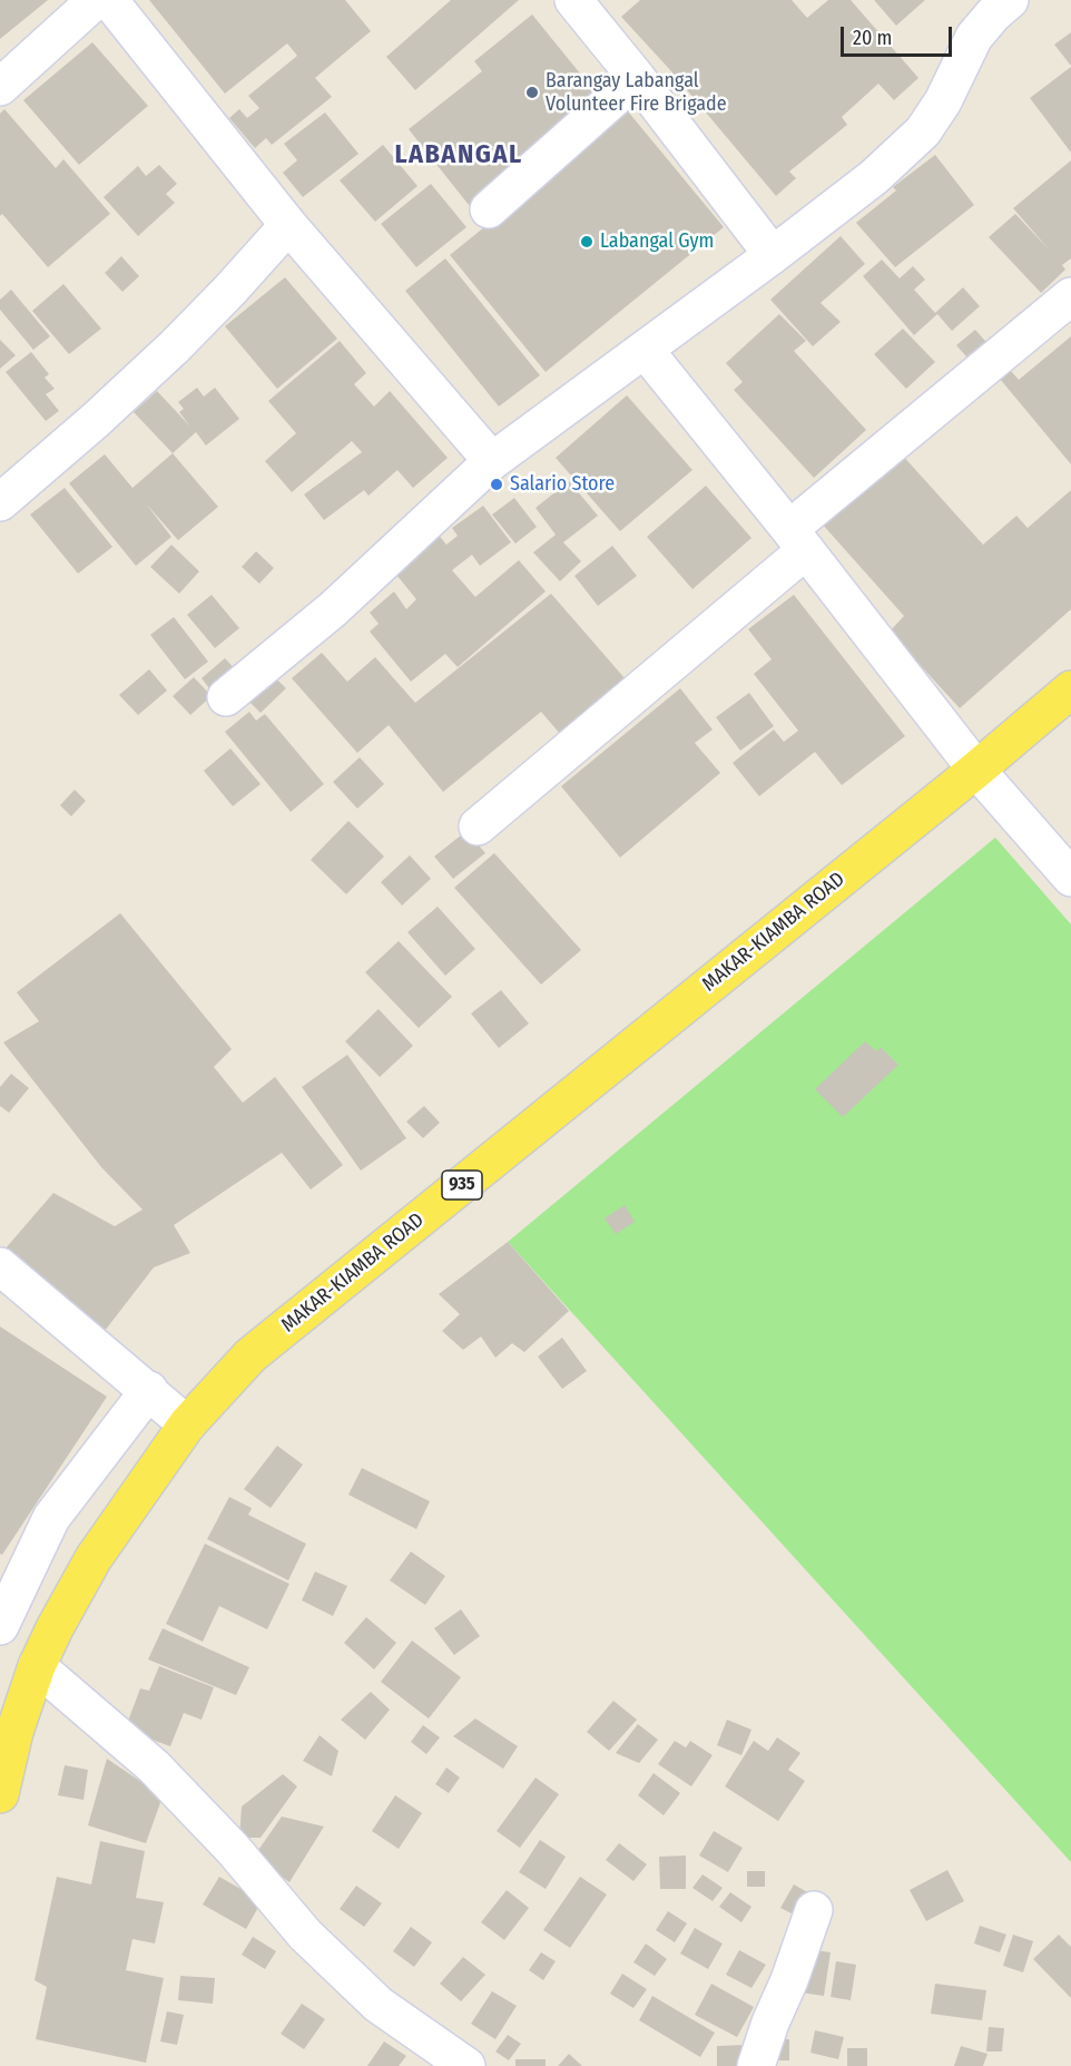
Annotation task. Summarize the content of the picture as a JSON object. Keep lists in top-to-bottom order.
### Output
{
  "streets": {
    "main road": ["MAKAR-KIAMBA ROAD", "935"]
  },
  "districts": ["LABANGAL"],
  "places": ["Barangay Labangal Volunteer Fire Brigade", "Labangal Gym", "Salario Store"],
  "scale_bar": "20 m"
}
